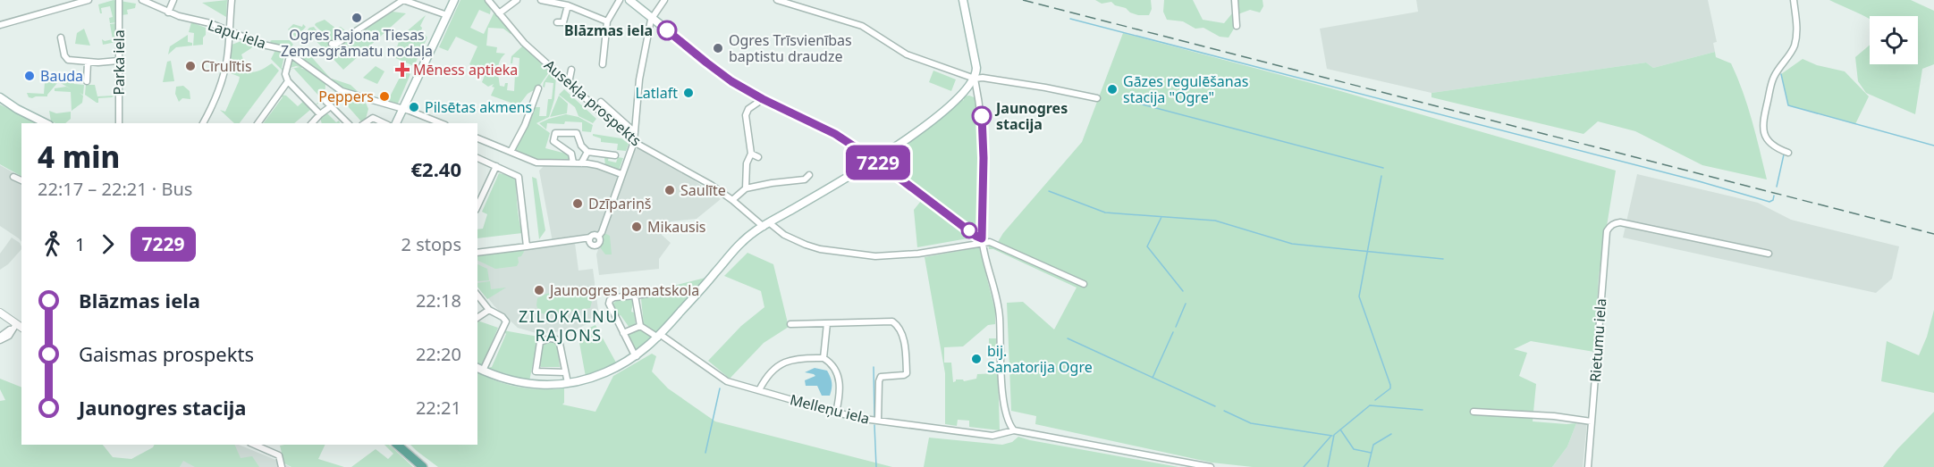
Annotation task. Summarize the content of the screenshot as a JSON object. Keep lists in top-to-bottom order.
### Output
{
  "streets": {
    "street": [
      "Lapu iela",
      "Parka iela",
      "Ausekļa prospekts",
      "Rietumu iela",
      "Melleņu iela"
    ]
  },
  "districts": ["ZILOKALNU RAJONS"],
  "places": {
    "other": [
      "Ogres Rajona Tiesas Zemesgrāmatu nodaļa",
      "Blāzmas iela",
      "Ogres Trīsvienības baptistu draudze",
      "Cīrulītis",
      "Bauda",
      "Gāzes regulēšanas stacija \"Ogre\"",
      "Latlaft",
      "Peppers",
      "Pilsētas akmens",
      "Jaunogres stacija",
      "Saulīte",
      "Dzīpariņš",
      "Mikausis",
      "Jaunogres pamatskola",
      "bij. Sanatorija Ogre"
    ],
    "health": ["Mēness aptieka"]
  },
  "lines": ["bus line 7229"],
  "page": {
    "on_map": "7229",
    "heading": ["4 min", "22:17 – 22:21 · Bus", "€2.40"],
    "legs": ["1", "7229", "2 stops"],
    "list": [
      {
        "name": "Blāzmas iela",
        "value": "22:18"
      },
      {
        "name": "Gaismas prospekts",
        "value": "22:20"
      },
      {
        "name": "Jaunogres stacija",
        "value": "22:21"
      }
    ]
  }
}
